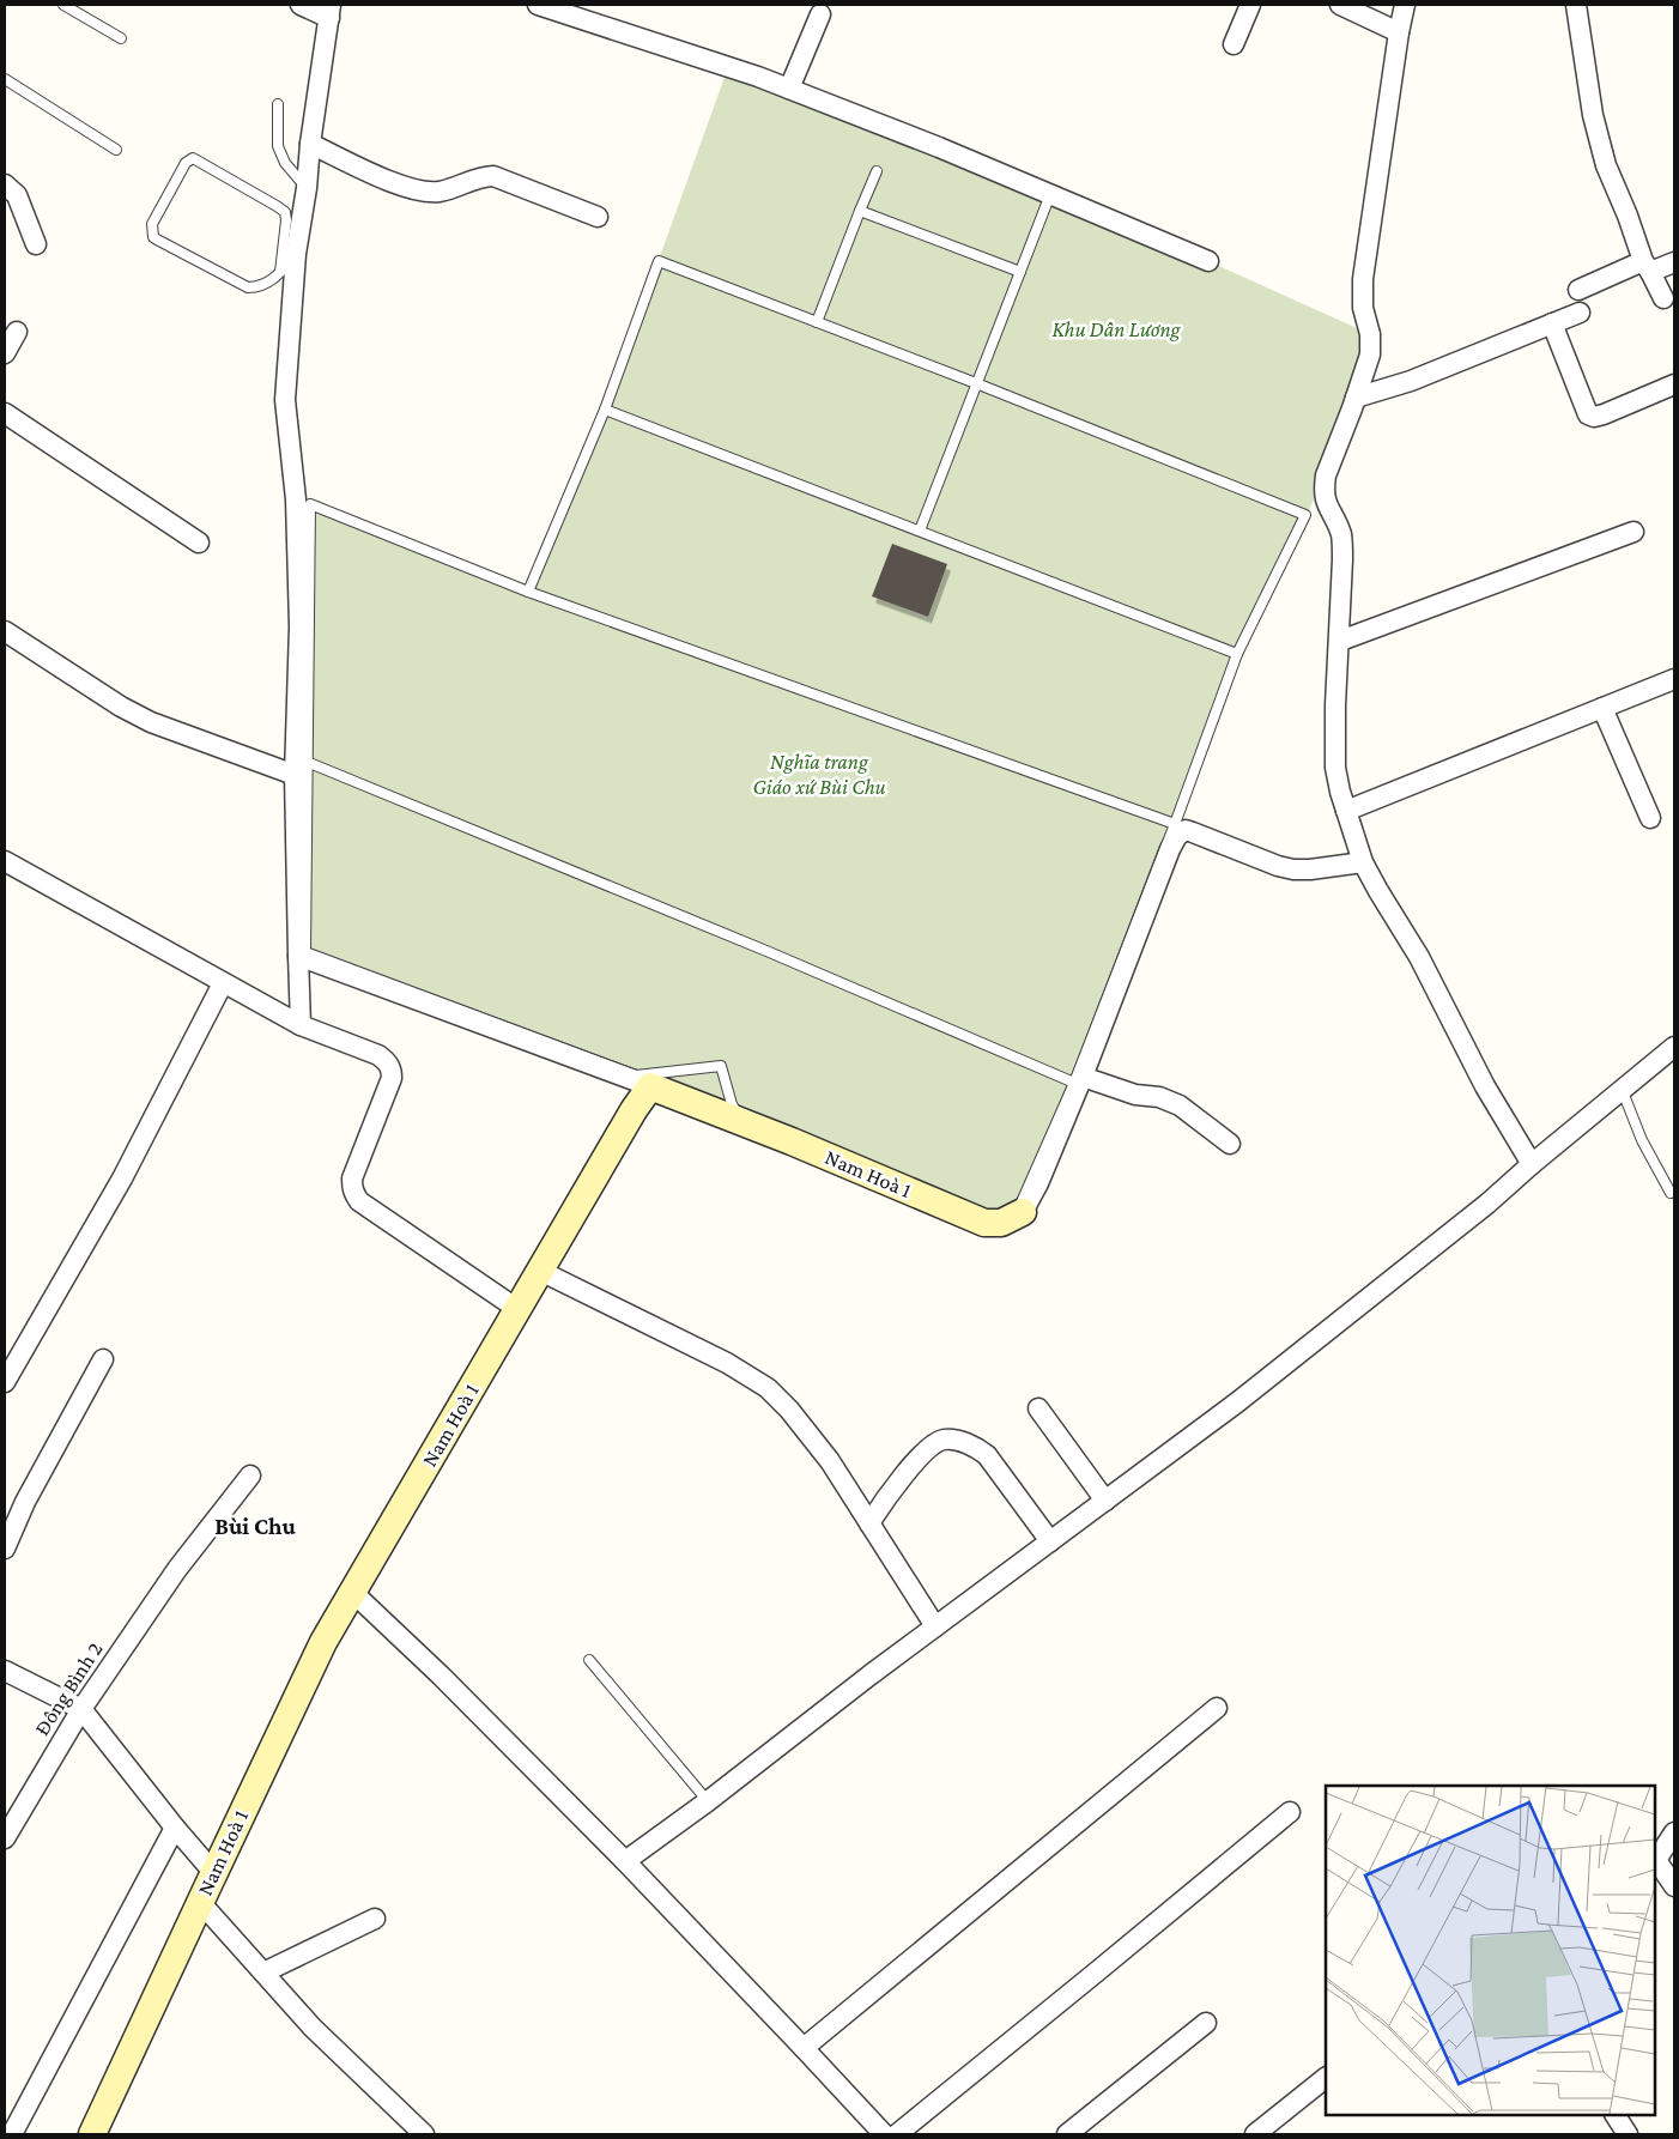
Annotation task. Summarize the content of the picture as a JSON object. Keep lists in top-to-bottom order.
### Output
{
  "streets": {
    "street": ["Nam Hoà 1", "Đông Bình 2"]
  },
  "districts": ["Bùi Chu"],
  "parks": ["Khu Dân Lương", "Nghĩa trang Giáo xứ Bùi Chu"]
}
